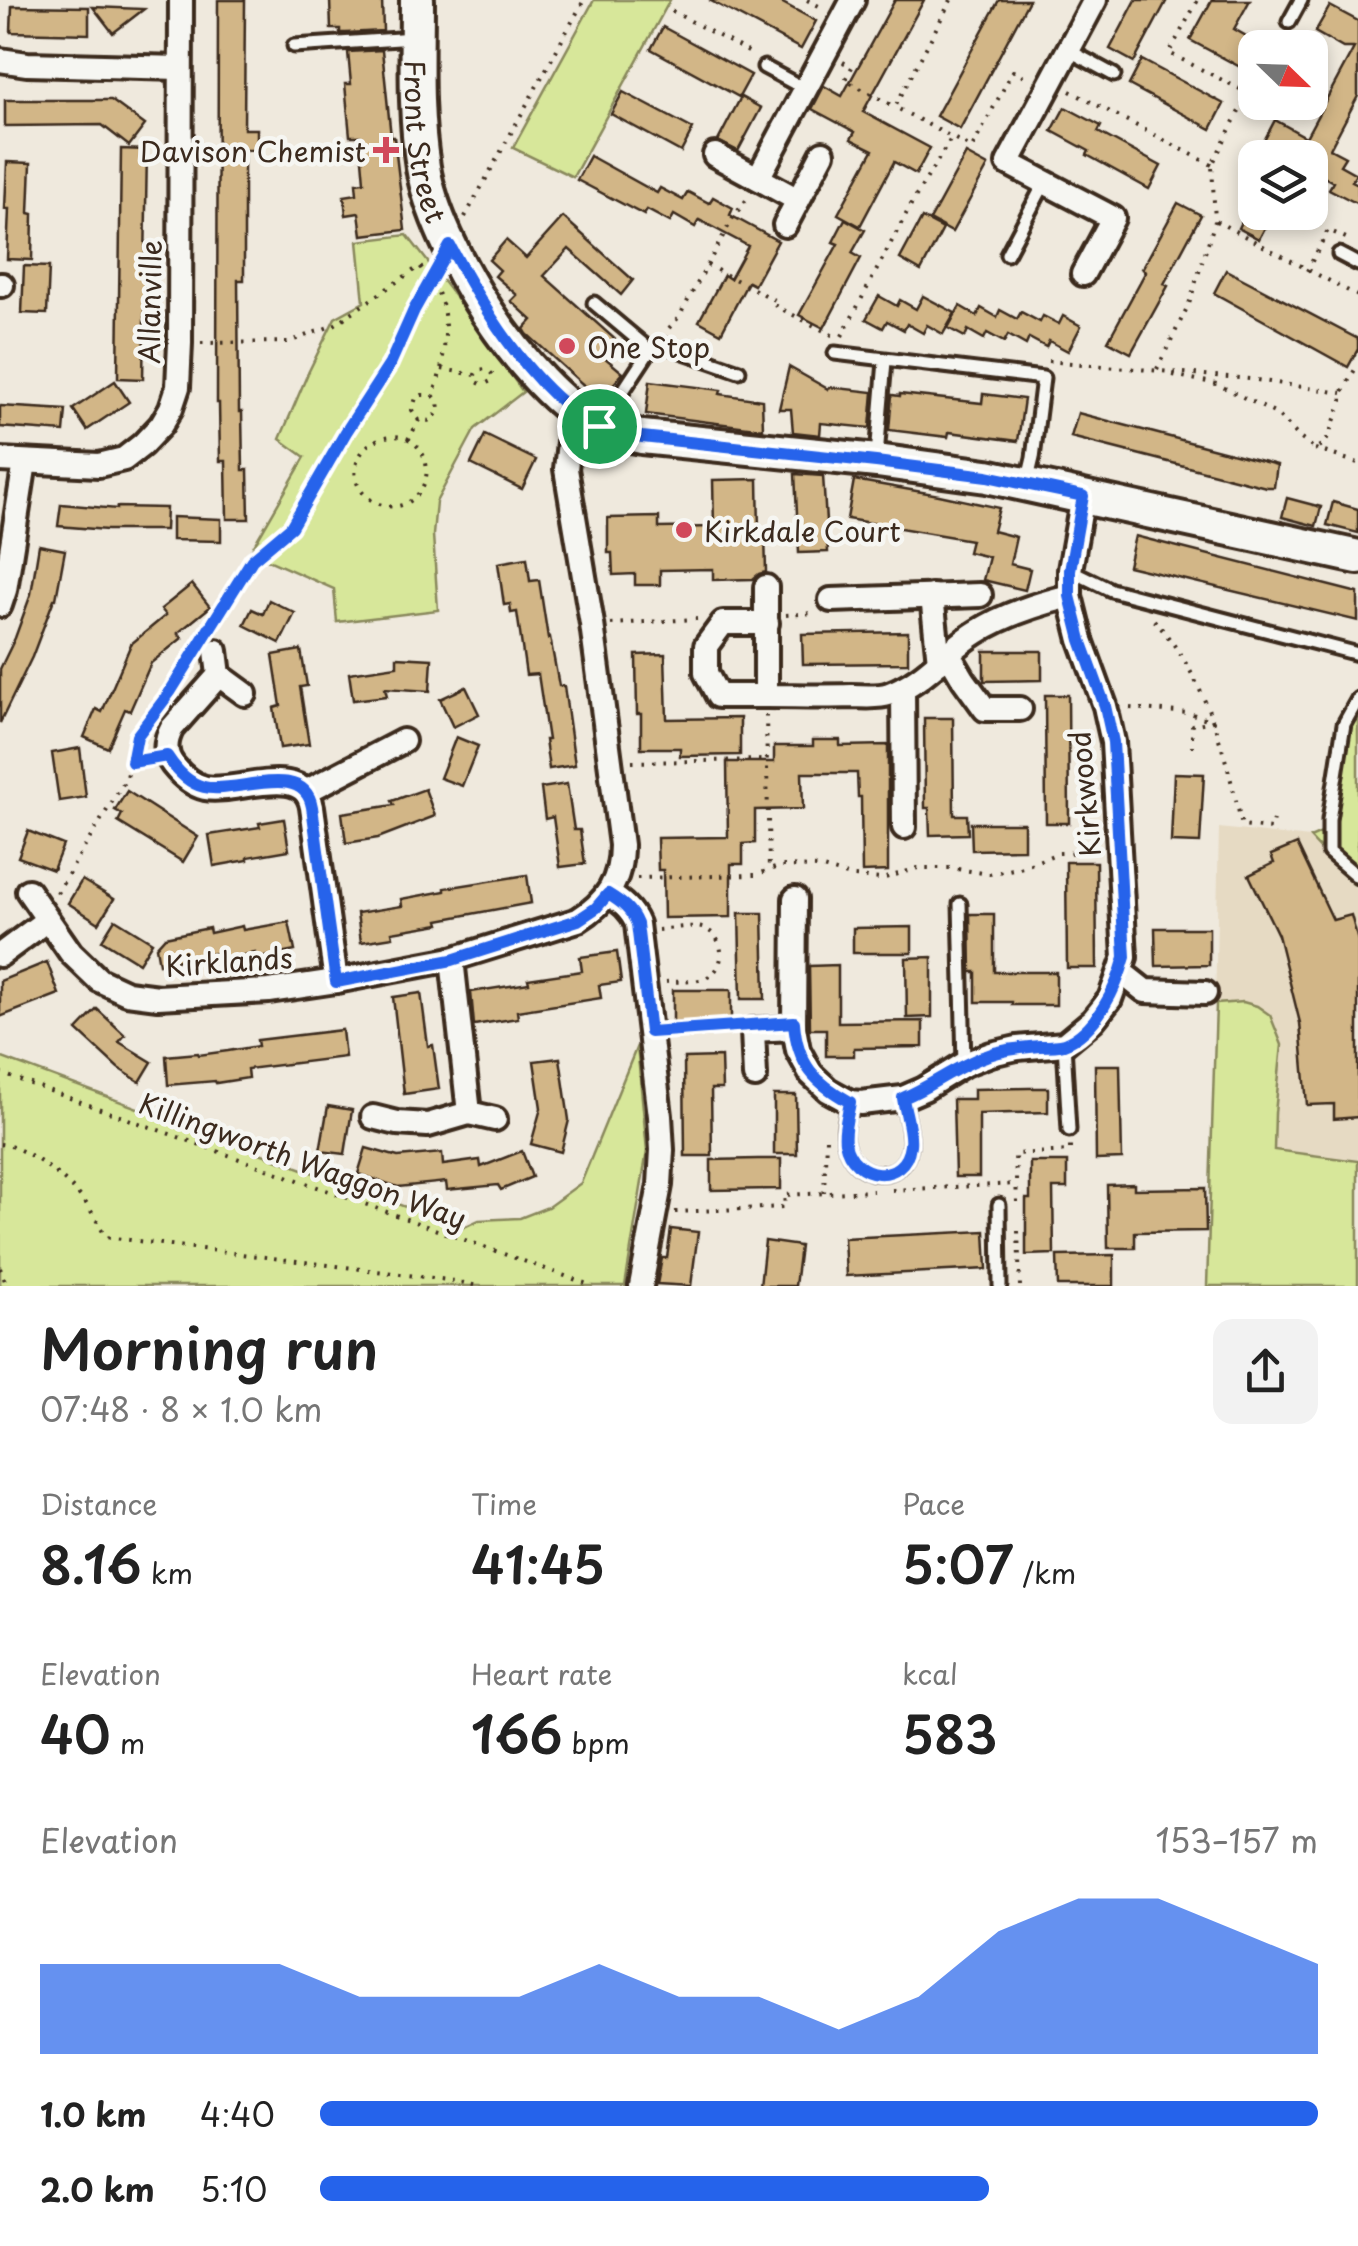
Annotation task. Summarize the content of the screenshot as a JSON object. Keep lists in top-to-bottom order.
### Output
{
  "streets": {
    "main road": ["Front Street"],
    "street": ["Allanville", "Kirkwood", "Kirklands"],
    "path": ["Killingworth Waggon Way"]
  },
  "places": {
    "health": ["Davison Chemist"],
    "other": ["One Stop", "Kirkdale Court"]
  },
  "north": "bottom right",
  "page": {
    "heading": ["Morning run", "07:48 · 8 × 1.0 km"],
    "stats": [
      ["Distance", "8.16 km"],
      ["Time", "41:45"],
      ["Pace", "5:07 /km"],
      ["Elevation", "40 m"],
      ["Heart rate", "166 bpm"],
      ["kcal", "583"]
    ],
    "chart": ["Elevation", "153–157 m"],
    "list": [
      {
        "name": "1.0 km",
        "note": "4:40"
      },
      {
        "name": "2.0 km",
        "note": "5:10"
      }
    ]
  }
}
